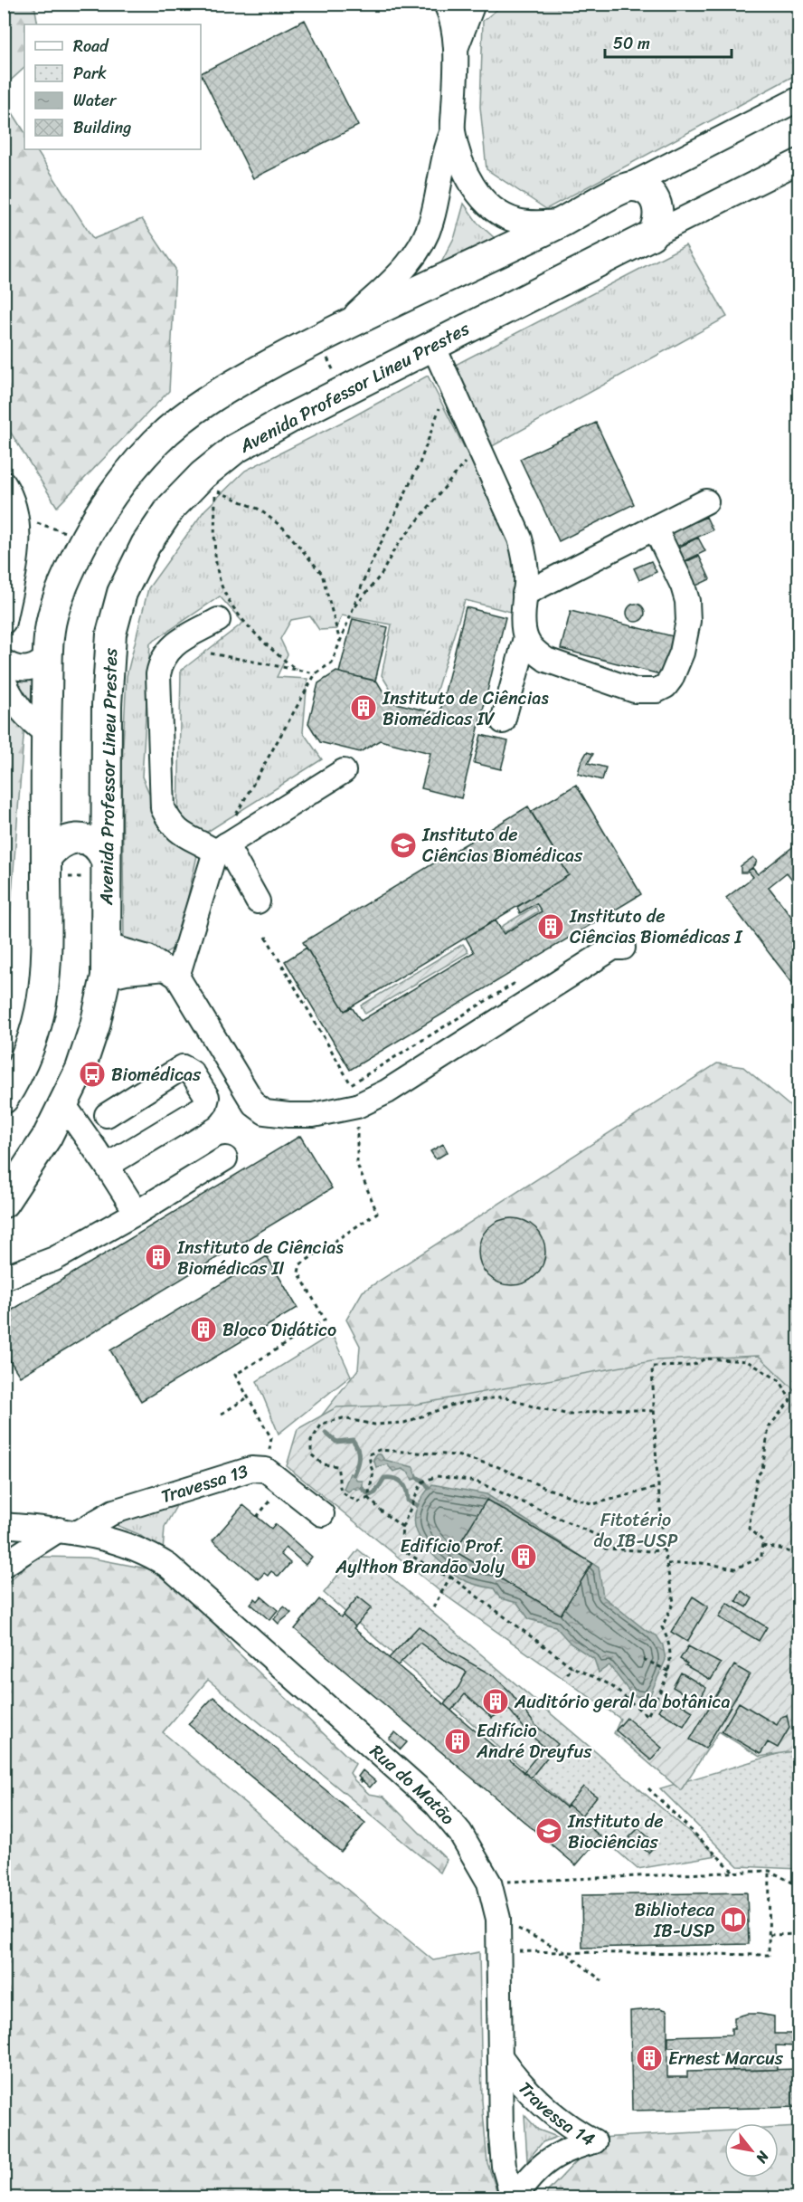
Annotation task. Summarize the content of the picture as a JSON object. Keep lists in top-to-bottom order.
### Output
{
  "streets": {
    "main road": ["Avenida Professor Lineu Prestes"],
    "street": ["Travessa 13", "Rua do Matão", "Travessa 14"]
  },
  "crossings": [
    ["Travessa 13", "Rua do Matão"],
    ["Rua do Matão", "Travessa 14"]
  ],
  "parks": ["Fitotério do IB-USP"],
  "places": {
    "building": [
      "Instituto de Ciências Biomédicas IV",
      "Instituto de Ciências Biomédicas I",
      "Instituto de Ciências Biomédicas II",
      "Bloco Didático",
      "Edifício Prof. Aylthon Brandão Joly",
      "Auditório geral da botânica",
      "Edifício André Dreyfus",
      "Ernest Marcus"
    ],
    "school or university": ["Instituto de Ciências Biomédicas", "Instituto de Biociências"],
    "bus stop": ["Biomédicas"],
    "library": ["Biblioteca IB-USP"]
  },
  "legend": [
    "Road",
    "Park",
    "Water",
    "Building"
  ],
  "scale_bar": "50 m",
  "north": "bottom right"
}
